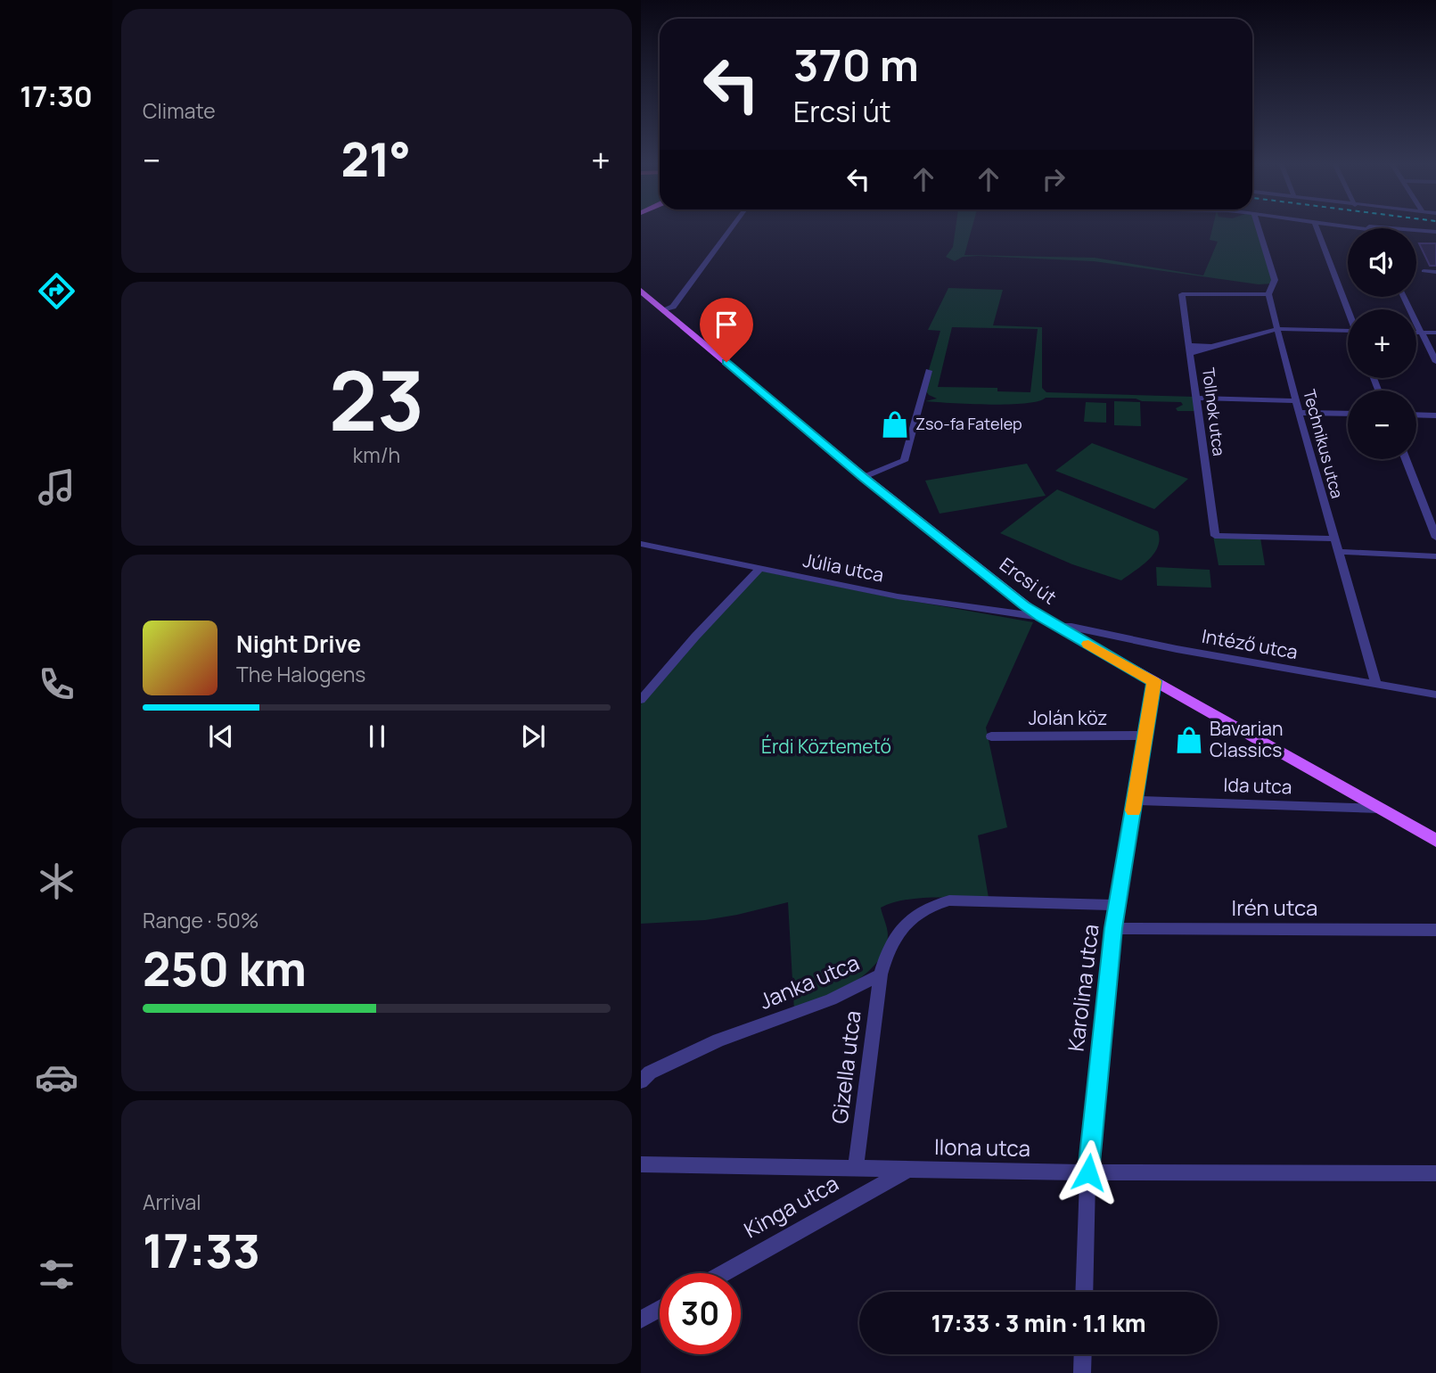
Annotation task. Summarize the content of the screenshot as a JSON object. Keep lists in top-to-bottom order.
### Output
{
  "streets": {
    "main road": ["Ercsi út"],
    "street": [
      "Tollnok utca",
      "Technikus utca",
      "Júlia utca",
      "Intéző utca",
      "Jolán köz",
      "Ida utca",
      "Irén utca",
      "Janka utca",
      "Karolina utca",
      "Gizella utca",
      "Ilona utca",
      "Kinga utca"
    ]
  },
  "crossings": [
    ["Tollnok utca", "Technikus utca"],
    ["Technikus utca", "Intéző utca"],
    ["Júlia utca", "Ercsi út"],
    ["Ercsi út", "Intéző utca"],
    ["Ercsi út", "Ida utca"],
    ["Ercsi út", "Karolina utca"],
    ["Jolán köz", "Karolina utca"],
    ["Ida utca", "Karolina utca"],
    ["Irén utca", "Karolina utca"],
    ["Janka utca", "Karolina utca"],
    ["Janka utca", "Gizella utca"],
    ["Karolina utca", "Ilona utca"],
    ["Gizella utca", "Ilona utca"],
    ["Ilona utca", "Kinga utca"]
  ],
  "parks": ["Érdi Köztemető"],
  "places": {
    "shop": ["Zso-fa Fatelep", "Bavarian Classics"]
  },
  "page": {
    "tabs": "17:30",
    "tile": [
      "Climate",
      ["23", "km/h"],
      ["Range · 50%", "250 km"],
      ["Arrival", "17:33"]
    ],
    "turn": ["370 m", "Ercsi út"],
    "heat": ["−", "21°", "+"],
    "map_buttons": ["+", "−"],
    "song": ["Night Drive", "The Halogens"],
    "limit": "30",
    "trip": "17:33 · 3 min · 1.1 km"
  }
}
